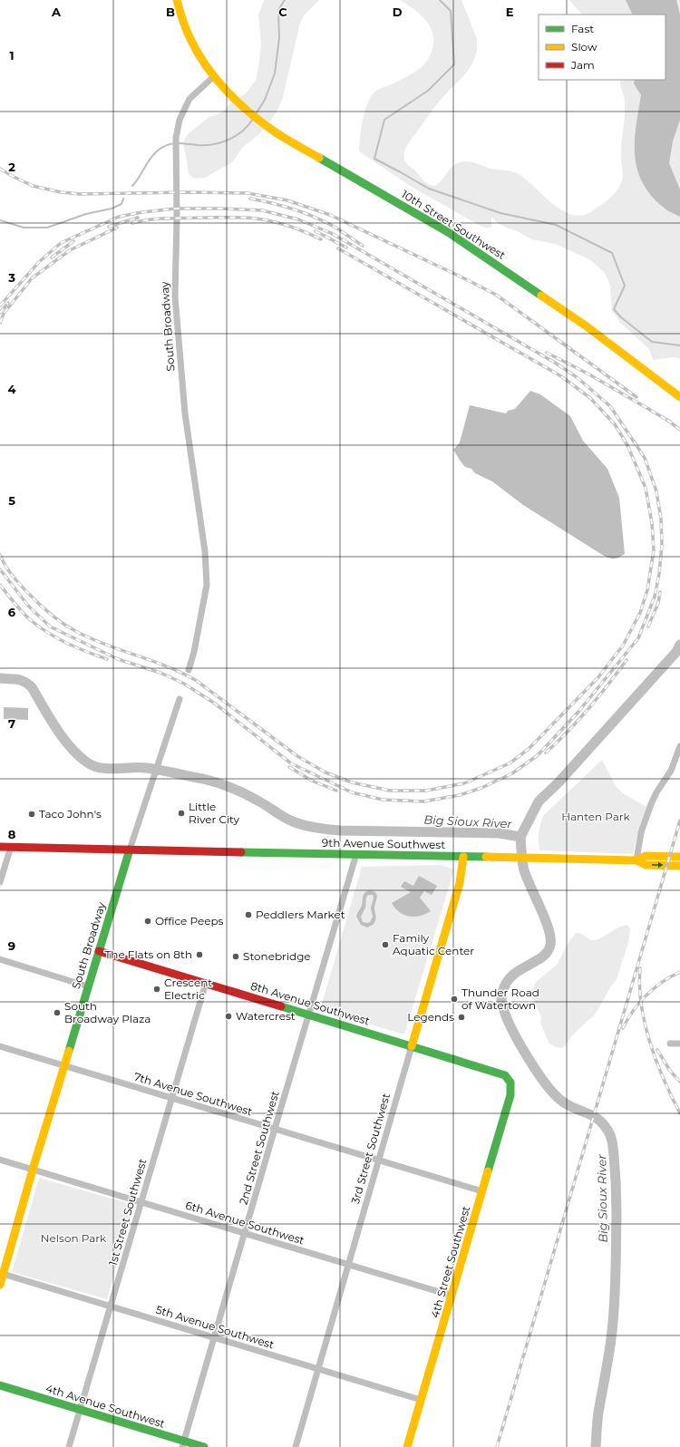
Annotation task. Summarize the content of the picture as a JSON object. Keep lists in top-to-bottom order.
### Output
{
  "streets": {
    "street": [
      "10th Street Southwest",
      "South Broadway",
      "9th Avenue Southwest",
      "8th Avenue Southwest",
      "7th Avenue Southwest",
      "2nd Street Southwest",
      "3rd Street Southwest",
      "1st Street Southwest",
      "6th Avenue Southwest",
      "4th Street Southwest",
      "5th Avenue Southwest",
      "4th Avenue Southwest"
    ]
  },
  "crossings": [
    ["10th Street Southwest", "South Broadway"],
    ["South Broadway", "9th Avenue Southwest"],
    ["South Broadway", "8th Avenue Southwest"],
    ["South Broadway", "7th Avenue Southwest"],
    ["South Broadway", "6th Avenue Southwest"],
    ["South Broadway", "5th Avenue Southwest"],
    ["9th Avenue Southwest", "2nd Street Southwest"],
    ["9th Avenue Southwest", "3rd Street Southwest"],
    ["8th Avenue Southwest", "2nd Street Southwest"],
    ["8th Avenue Southwest", "3rd Street Southwest"],
    ["8th Avenue Southwest", "1st Street Southwest"],
    ["8th Avenue Southwest", "4th Street Southwest"],
    ["7th Avenue Southwest", "2nd Street Southwest"],
    ["7th Avenue Southwest", "3rd Street Southwest"],
    ["7th Avenue Southwest", "1st Street Southwest"],
    ["7th Avenue Southwest", "4th Street Southwest"],
    ["2nd Street Southwest", "6th Avenue Southwest"],
    ["2nd Street Southwest", "5th Avenue Southwest"],
    ["2nd Street Southwest", "4th Avenue Southwest"],
    ["3rd Street Southwest", "6th Avenue Southwest"],
    ["3rd Street Southwest", "5th Avenue Southwest"],
    ["1st Street Southwest", "6th Avenue Southwest"],
    ["1st Street Southwest", "5th Avenue Southwest"],
    ["1st Street Southwest", "4th Avenue Southwest"],
    ["6th Avenue Southwest", "4th Street Southwest"],
    ["4th Street Southwest", "5th Avenue Southwest"]
  ],
  "water": ["Big Sioux River"],
  "parks": ["Hanten Park", "Nelson Park"],
  "places": [
    "Little River City",
    "Taco John's",
    "Peddlers Market",
    "Office Peeps",
    "Family Aquatic Center",
    "The Flats on 8th",
    "Stonebridge",
    "Crescent Electric",
    "Thunder Road of Watertown",
    "South Broadway Plaza",
    "Watercrest",
    "Legends"
  ],
  "legend": ["Fast", "Slow", "Jam"],
  "grid": {
    "columns": [
      "A",
      "B",
      "C",
      "D",
      "E"
    ],
    "rows": [
      "1",
      "2",
      "3",
      "4",
      "5",
      "6",
      "7",
      "8",
      "9"
    ]
  }
}
